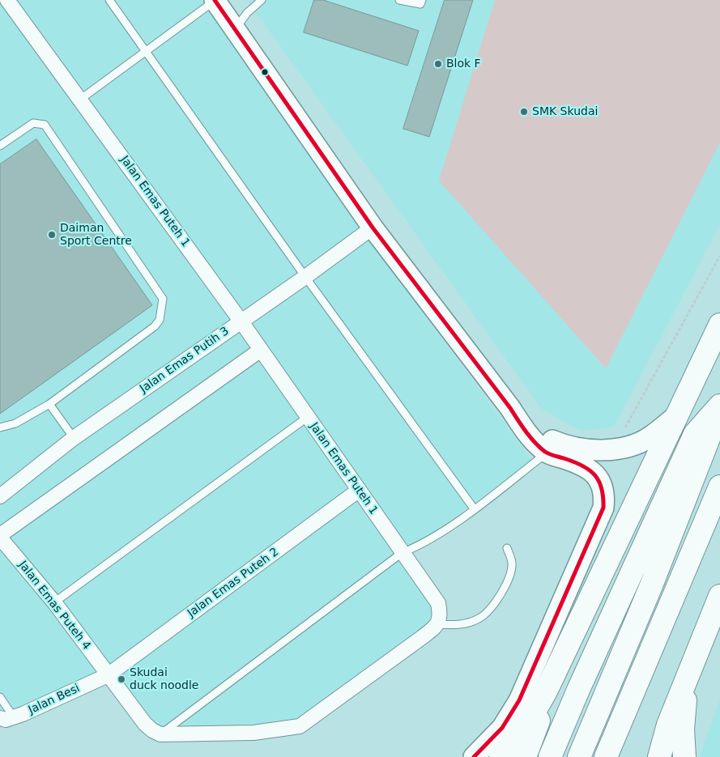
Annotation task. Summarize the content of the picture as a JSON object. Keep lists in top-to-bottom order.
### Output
{
  "streets": {
    "street": [
      "Jalan Emas Puteh 1",
      "Jalan Emas Putih 3",
      "Jalan Emas Puteh 2",
      "Jalan Emas Puteh 4",
      "Jalan Besi"
    ]
  },
  "crossings": [
    ["Jalan Emas Puteh 1", "Jalan Emas Putih 3"],
    ["Jalan Emas Puteh 1", "Jalan Emas Puteh 2"],
    ["Jalan Emas Puteh 2", "Jalan Emas Puteh 4"],
    ["Jalan Emas Puteh 2", "Jalan Besi"],
    ["Jalan Emas Puteh 4", "Jalan Besi"]
  ],
  "places": [
    "Blok F",
    "SMK Skudai",
    "Daiman Sport Centre",
    "Skudai duck noodle"
  ]
}
